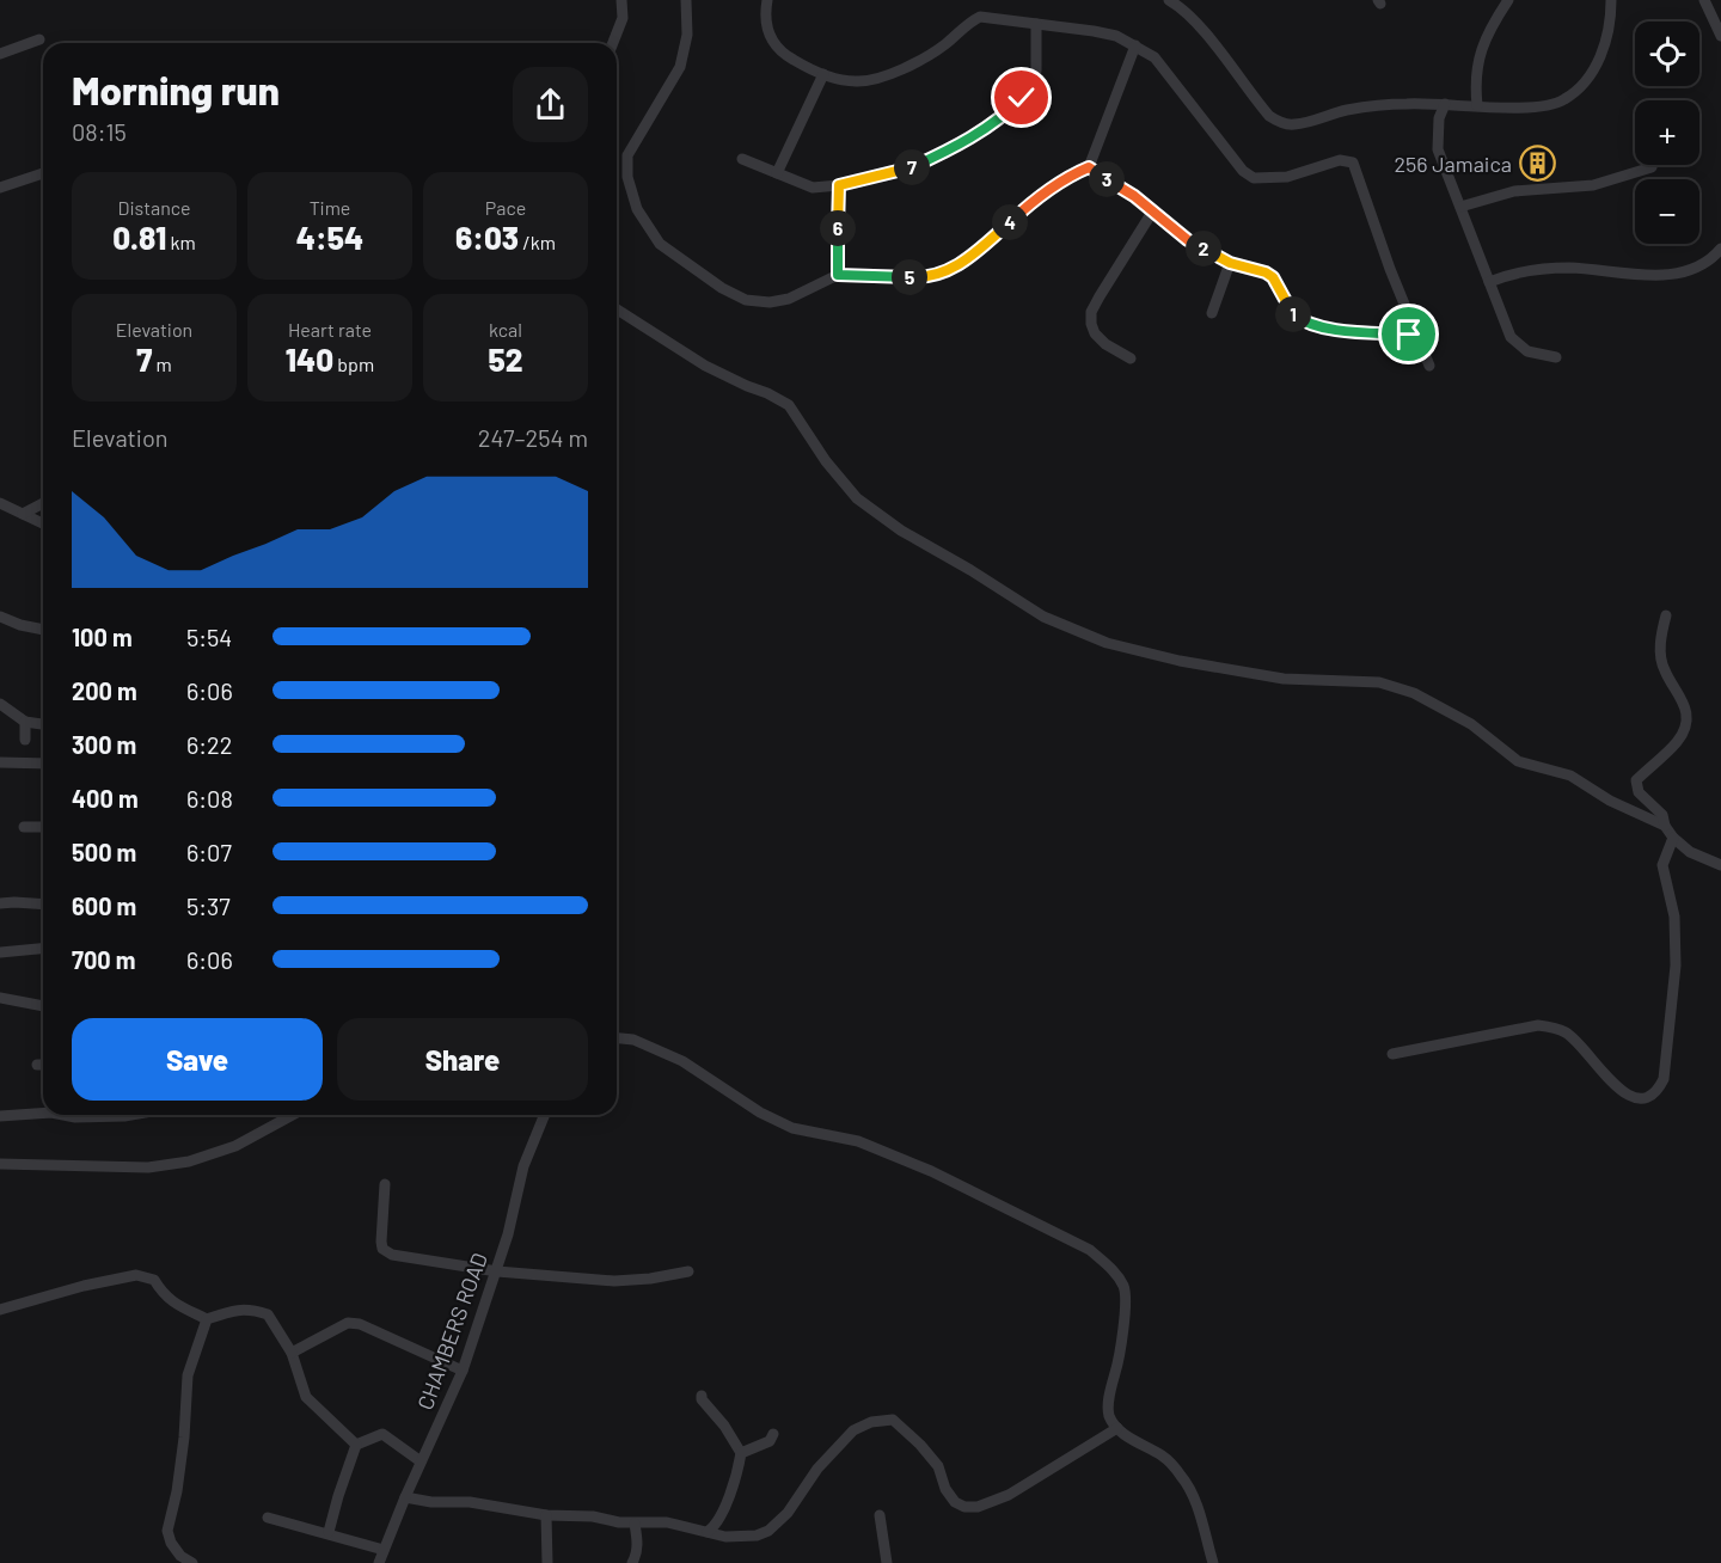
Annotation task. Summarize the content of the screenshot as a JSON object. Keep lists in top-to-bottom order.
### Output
{
  "streets": {
    "street": ["CHAMBERS ROAD"]
  },
  "places": {
    "building": ["256 Jamaica"]
  },
  "page": {
    "map_buttons": ["+", "−"],
    "heading": ["Morning run", "08:15"],
    "pins": [
      "7",
      "3",
      "4",
      "6",
      "2",
      "5",
      "1"
    ],
    "stats": [
      ["Distance", "0.81 km"],
      ["Time", "4:54"],
      ["Pace", "6:03 /km"],
      ["Elevation", "7 m"],
      ["Heart rate", "140 bpm"],
      ["kcal", "52"]
    ],
    "chart": ["Elevation", "247–254 m"],
    "list": [
      {
        "name": "100 m",
        "note": "5:54"
      },
      {
        "name": "200 m",
        "note": "6:06"
      },
      {
        "name": "300 m",
        "note": "6:22"
      },
      {
        "name": "400 m",
        "note": "6:08"
      },
      {
        "name": "500 m",
        "note": "6:07"
      },
      {
        "name": "600 m",
        "note": "5:37"
      },
      {
        "name": "700 m",
        "note": "6:06"
      }
    ],
    "buttons": ["Save", "Share"]
  }
}
